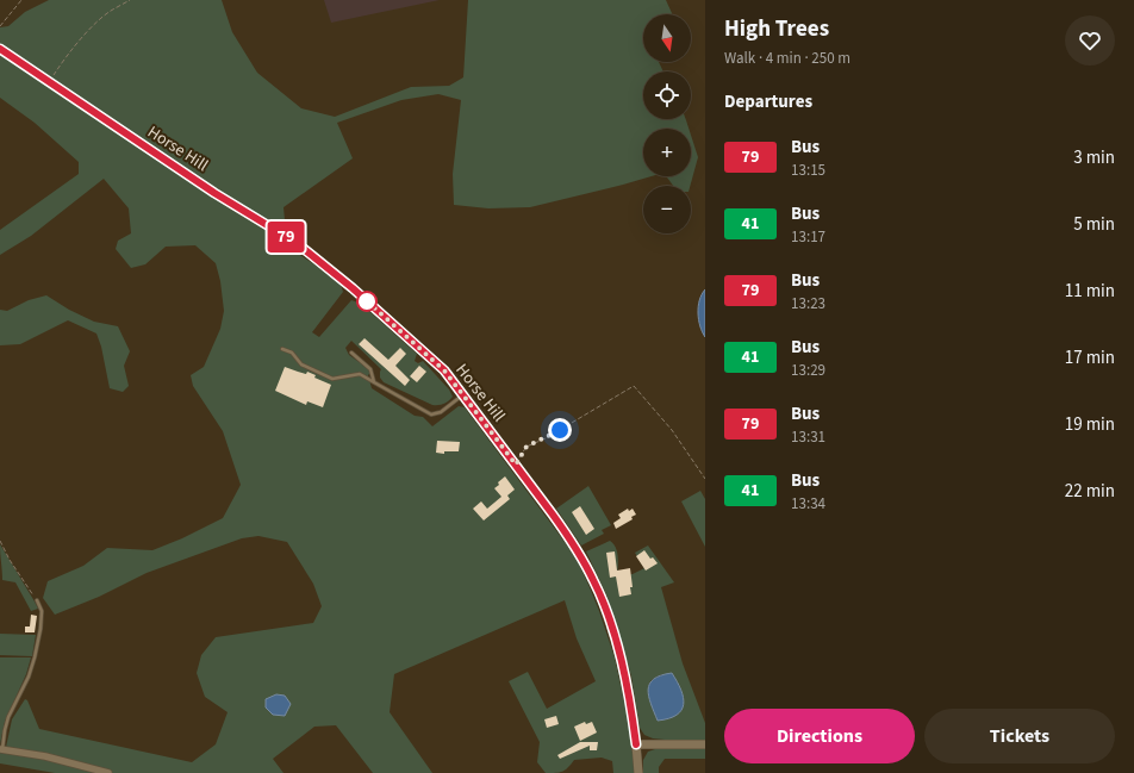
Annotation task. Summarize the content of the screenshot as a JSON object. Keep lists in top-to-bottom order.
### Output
{
  "streets": {
    "street": ["Horse Hill"]
  },
  "lines": ["bus line 79"],
  "north": "bottom",
  "page": {
    "on_map": "79",
    "heading": [
      ["High Trees", "Walk · 4 min · 250 m"],
      "Departures"
    ],
    "map_buttons": ["+", "−"],
    "list": [
      {
        "mark": "79",
        "name": "Bus",
        "note": "13:15",
        "value": "3 min"
      },
      {
        "mark": "41",
        "name": "Bus",
        "note": "13:17",
        "value": "5 min"
      },
      {
        "mark": "79",
        "name": "Bus",
        "note": "13:23",
        "value": "11 min"
      },
      {
        "mark": "41",
        "name": "Bus",
        "note": "13:29",
        "value": "17 min"
      },
      {
        "mark": "79",
        "name": "Bus",
        "note": "13:31",
        "value": "19 min"
      },
      {
        "mark": "41",
        "name": "Bus",
        "note": "13:34",
        "value": "22 min"
      }
    ],
    "buttons": ["Directions", "Tickets"]
  }
}
